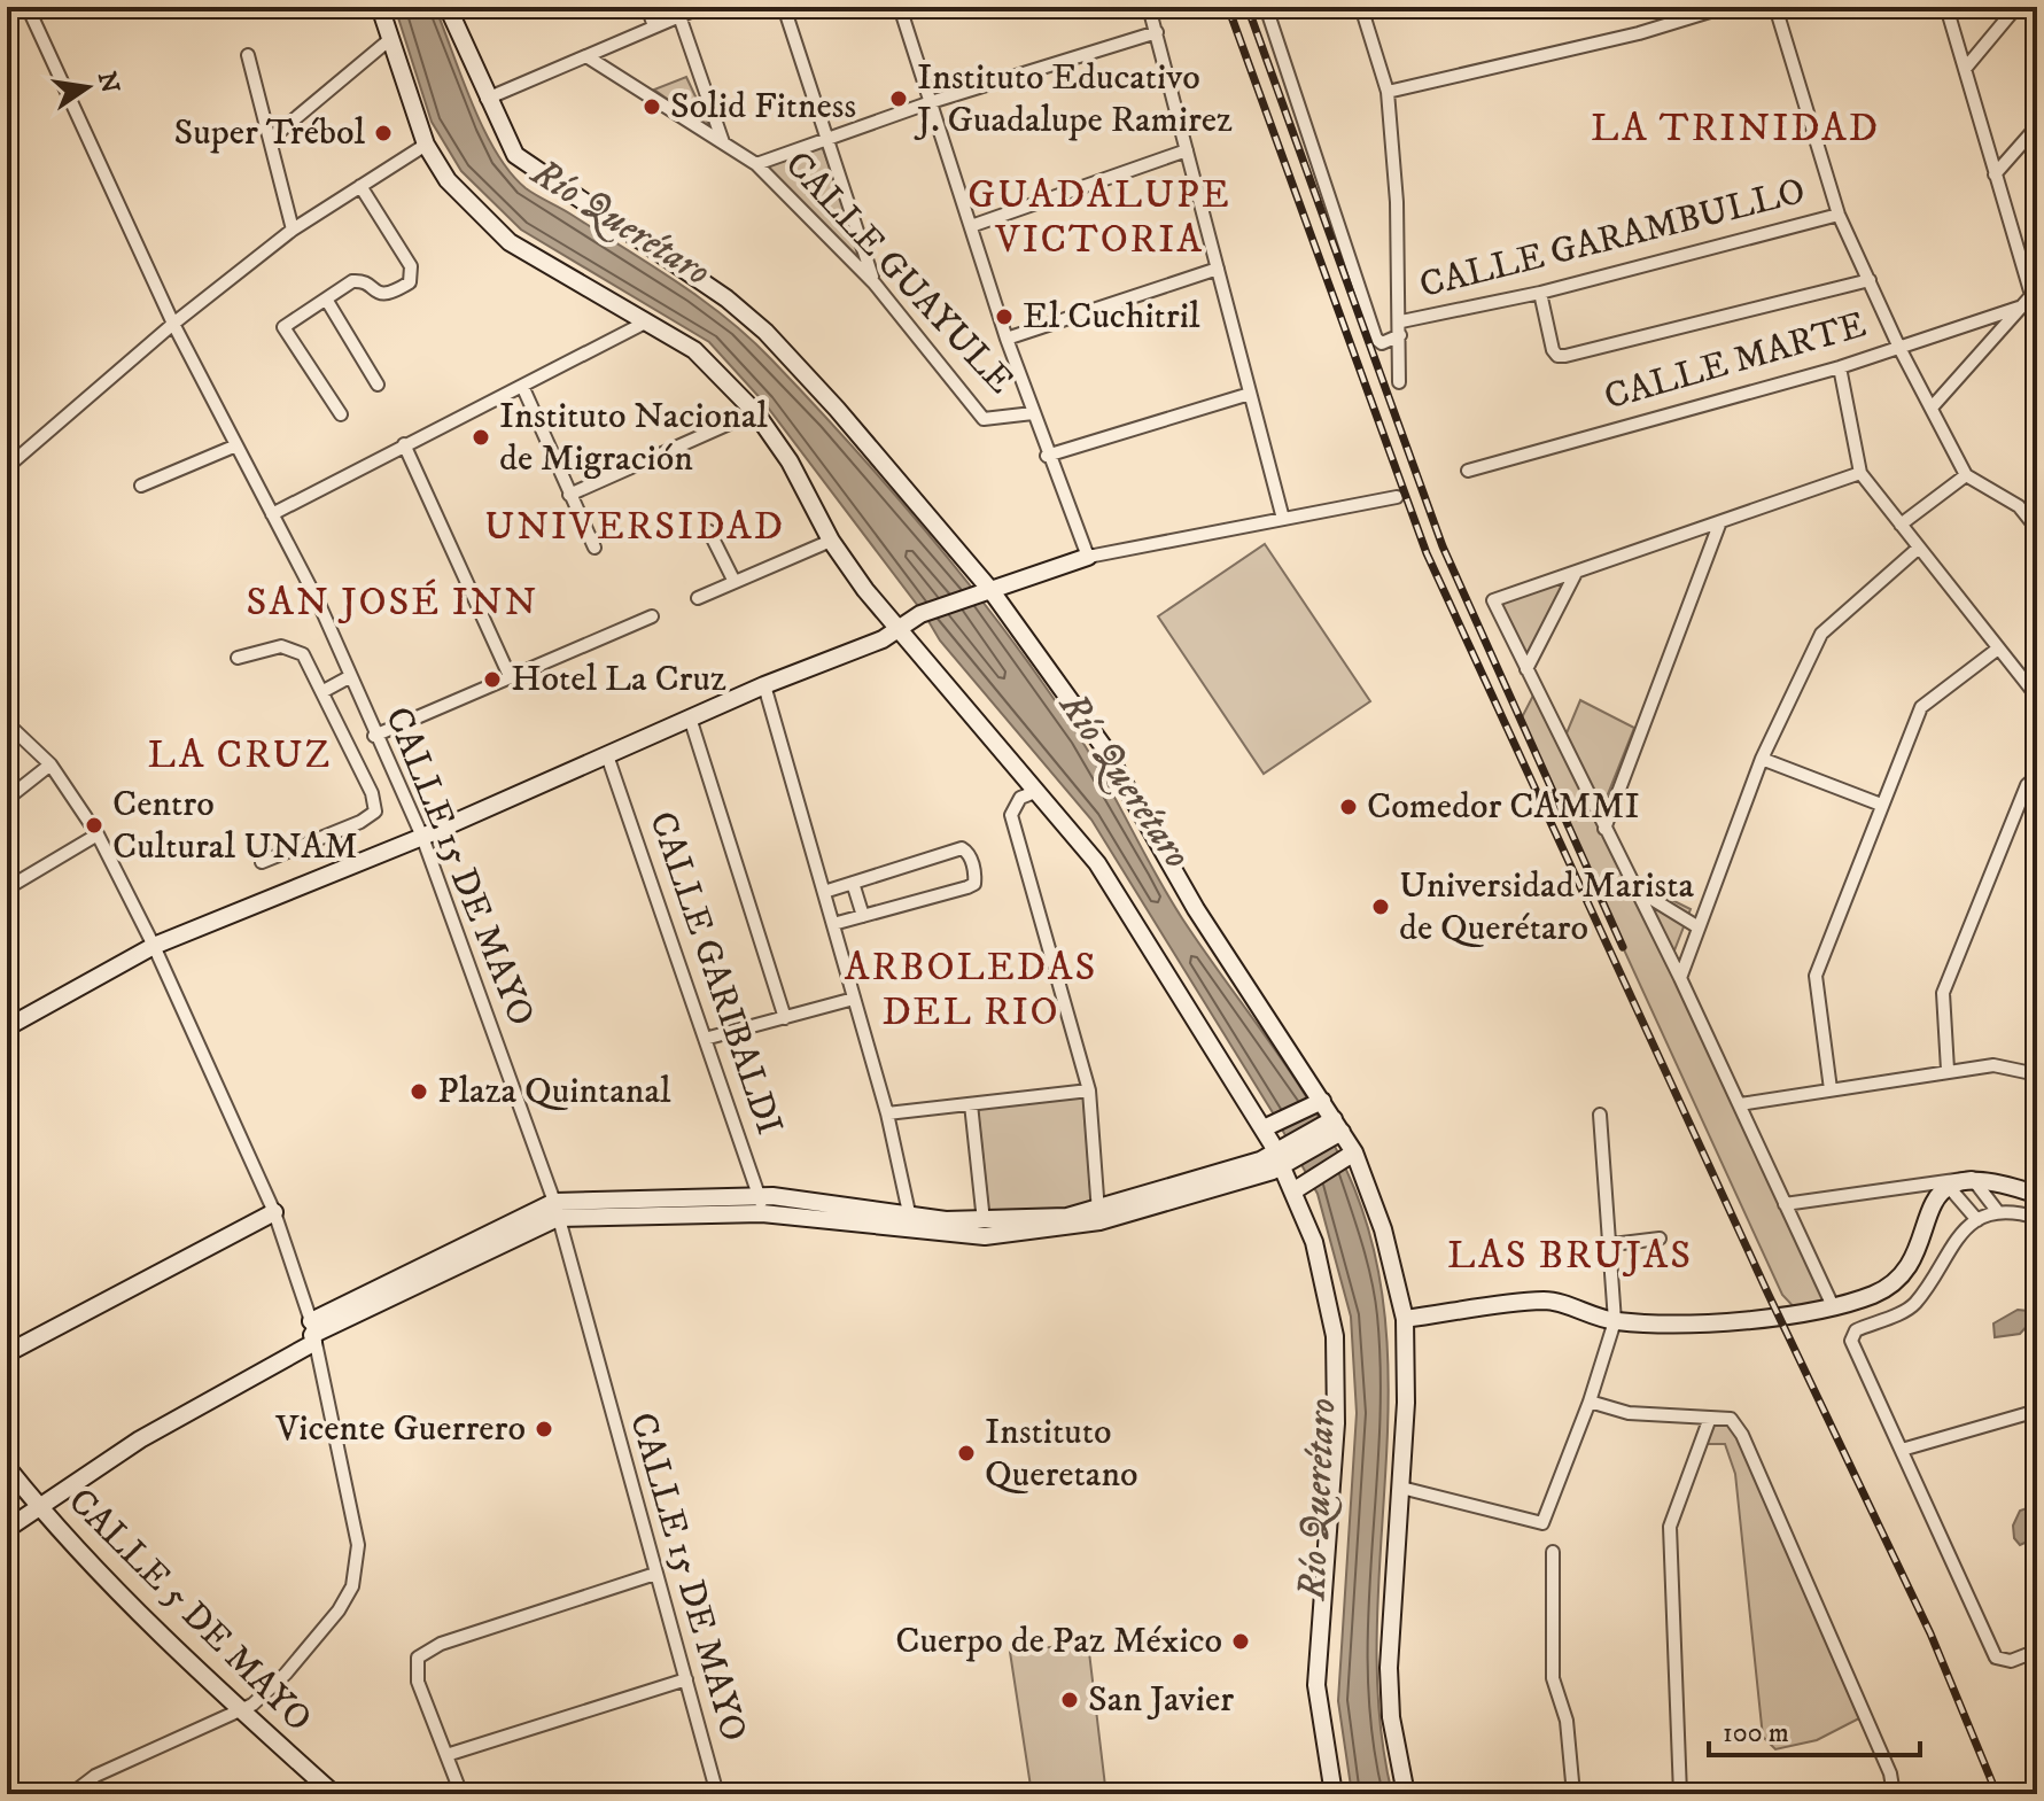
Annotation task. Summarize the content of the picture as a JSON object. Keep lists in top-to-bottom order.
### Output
{
  "streets": {
    "main road": ["CALLE 5 DE MAYO"],
    "street": [
      "CALLE GARAMBULLO",
      "CALLE GUAYULE",
      "CALLE MARTE",
      "CALLE 15 DE MAYO",
      "CALLE GARIBALDI"
    ]
  },
  "districts": [
    "LA TRINIDAD",
    "GUADALUPE VICTORIA",
    "UNIVERSIDAD",
    "SAN JOSÉ INN",
    "LA CRUZ",
    "ARBOLEDAS DEL RIO",
    "LAS BRUJAS"
  ],
  "water": ["Río Querétaro"],
  "places": [
    "Instituto Educativo J. Guadalupe Ramirez",
    "Solid Fitness",
    "Super Trébol",
    "El Cuchitril",
    "Instituto Nacional de Migración",
    "Hotel La Cruz",
    "Comedor CAMMI",
    "Centro Cultural UNAM",
    "Universidad Marista de Querétaro",
    "Plaza Quintanal",
    "Vicente Guerrero",
    "Instituto Queretano",
    "Cuerpo de Paz México",
    "San Javier"
  ],
  "scale_bar": "100 m",
  "north": "right"
}
